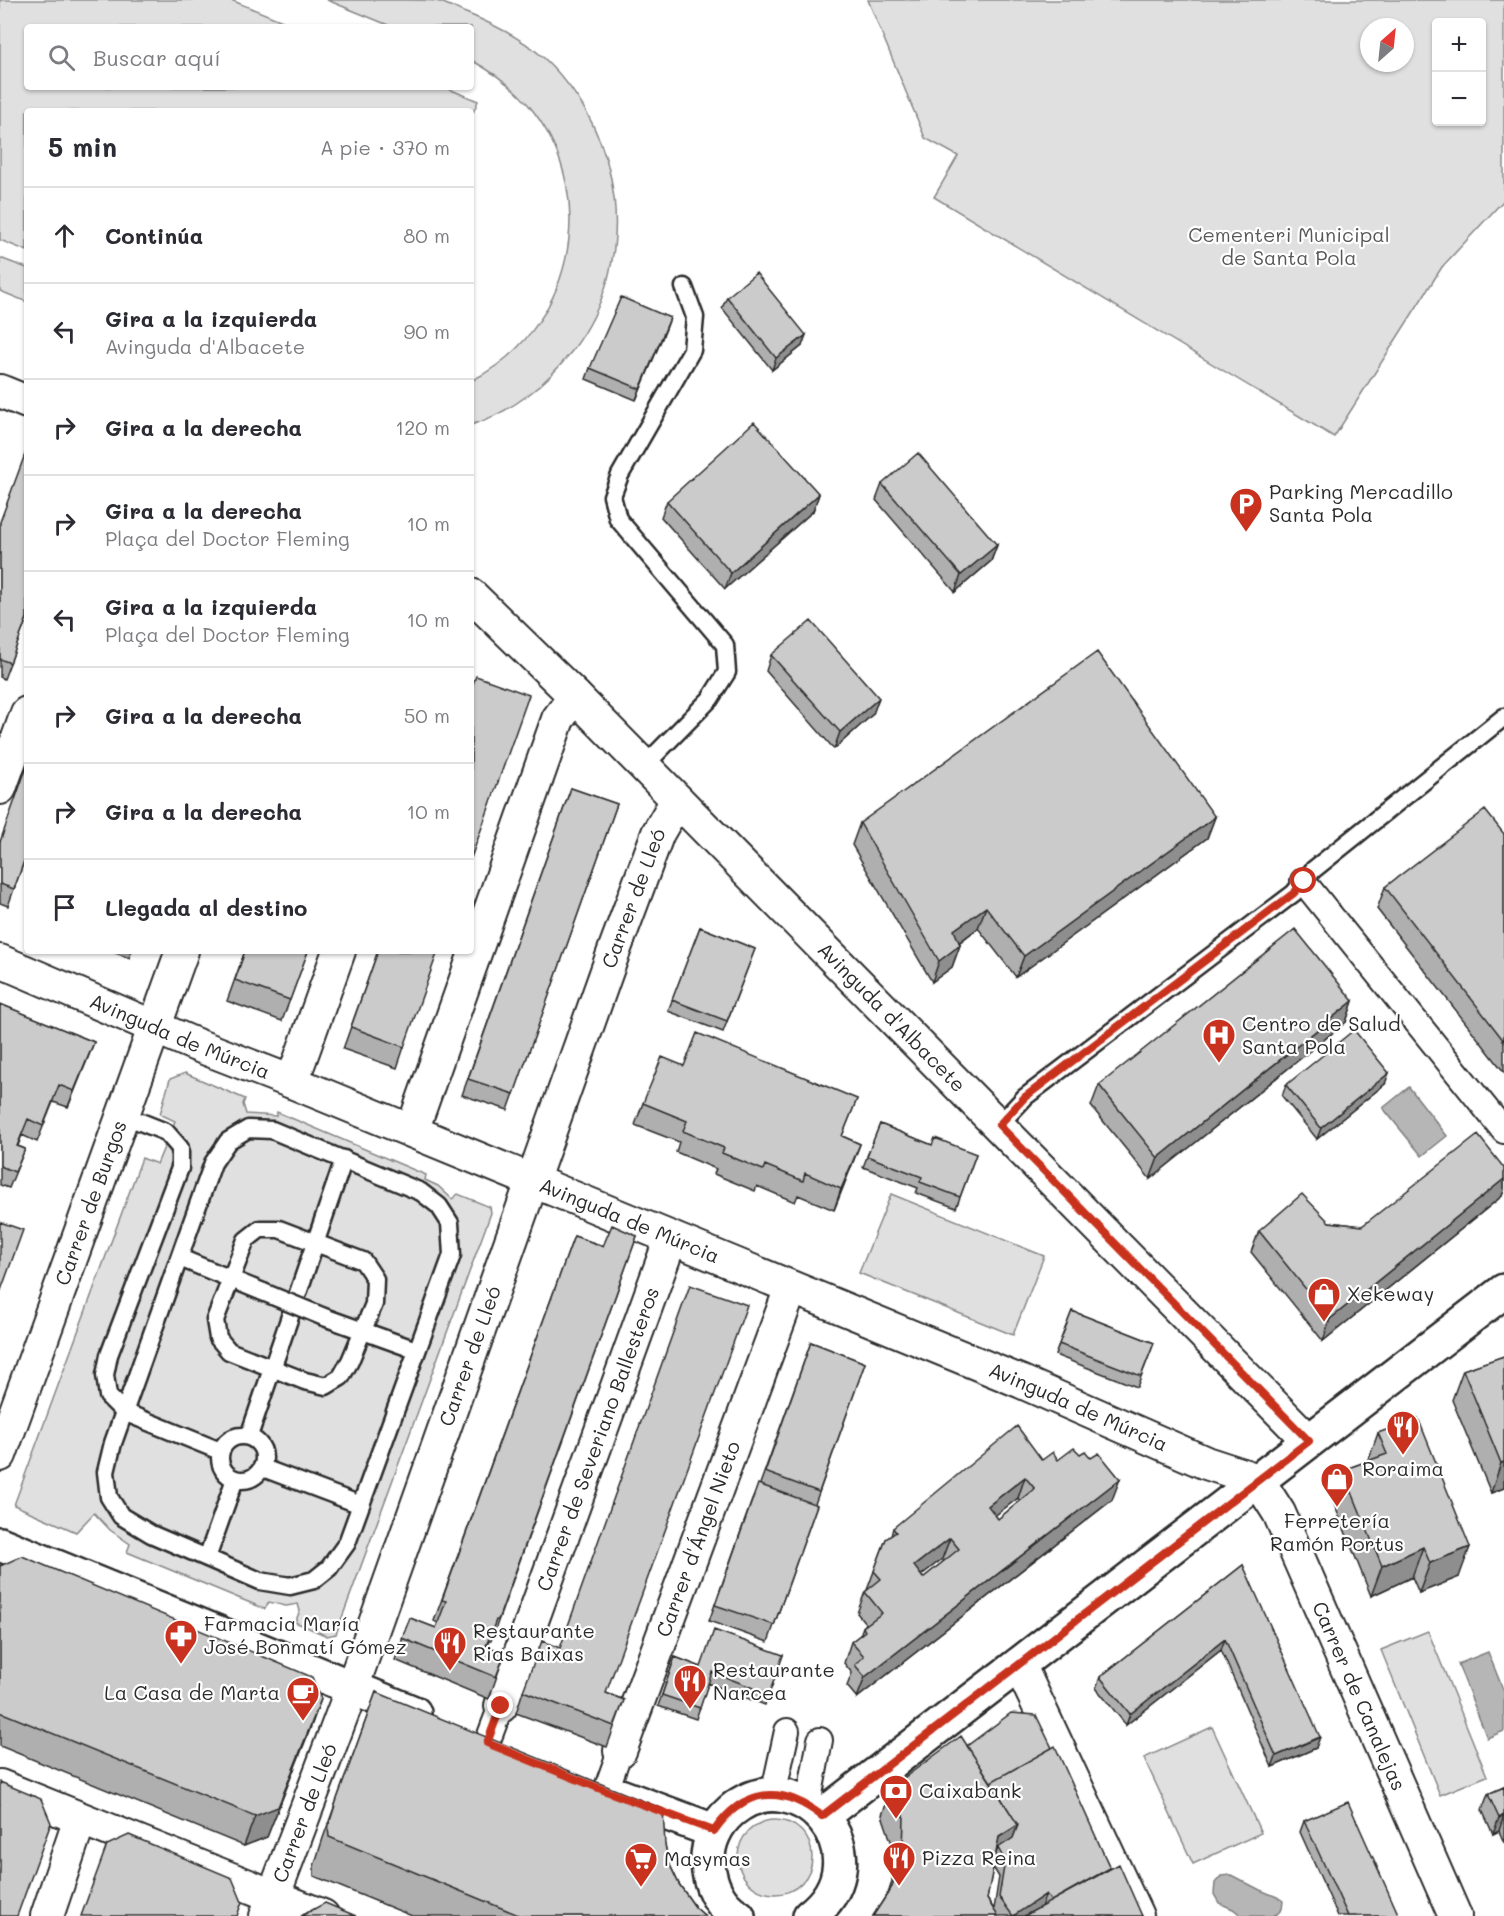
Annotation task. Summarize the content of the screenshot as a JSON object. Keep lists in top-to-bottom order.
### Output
{
  "streets": {
    "street": [
      "Carrer de Lleó",
      "Avinguda d'Albacete",
      "Avinguda de Múrcia",
      "Carrer de Burgos",
      "Carrer de Severiano Ballesteros",
      "Carrer d'Ángel Nieto",
      "Carrer de Canalejas"
    ]
  },
  "crossings": [
    ["Carrer de Lleó", "Avinguda d'Albacete"],
    ["Carrer de Lleó", "Avinguda de Múrcia"],
    ["Avinguda de Múrcia", "Carrer de Burgos"],
    ["Avinguda de Múrcia", "Carrer de Severiano Ballesteros"],
    ["Avinguda de Múrcia", "Carrer d'Ángel Nieto"],
    ["Avinguda de Múrcia", "Carrer de Canalejas"]
  ],
  "parks": ["Cementeri Municipal de Santa Pola"],
  "places": {
    "parking": ["Parking Mercadillo Santa Pola"],
    "hospital": ["Centro de Salud Santa Pola"],
    "shop": ["Xekeway", "Ferretería Ramón Portus"],
    "restaurant": [
      "Roraima",
      "Restaurante Rias Baixas",
      "Restaurante Narcea",
      "Pizza Reina"
    ],
    "pharmacy": ["Farmacia María José Bonmatí Gómez"],
    "cafe": ["La Casa de Marta"],
    "bank": ["Caixabank"],
    "supermarket": ["Masymas"]
  },
  "north": "top right",
  "page": {
    "map_buttons": ["+", "−"],
    "search": "Buscar aquí",
    "heading": ["5 min", "A pie · 370 m"],
    "list": [
      ["Continúa", "80 m"],
      ["Gira a la izquierda", "Avinguda d'Albacete", "90 m"],
      ["Gira a la derecha", "120 m"],
      ["Gira a la derecha", "Plaça del Doctor Fleming", "10 m"],
      ["Gira a la izquierda", "Plaça del Doctor Fleming", "10 m"],
      ["Gira a la derecha", "50 m"],
      ["Gira a la derecha", "10 m"],
      "Llegada al destino"
    ]
  }
}
